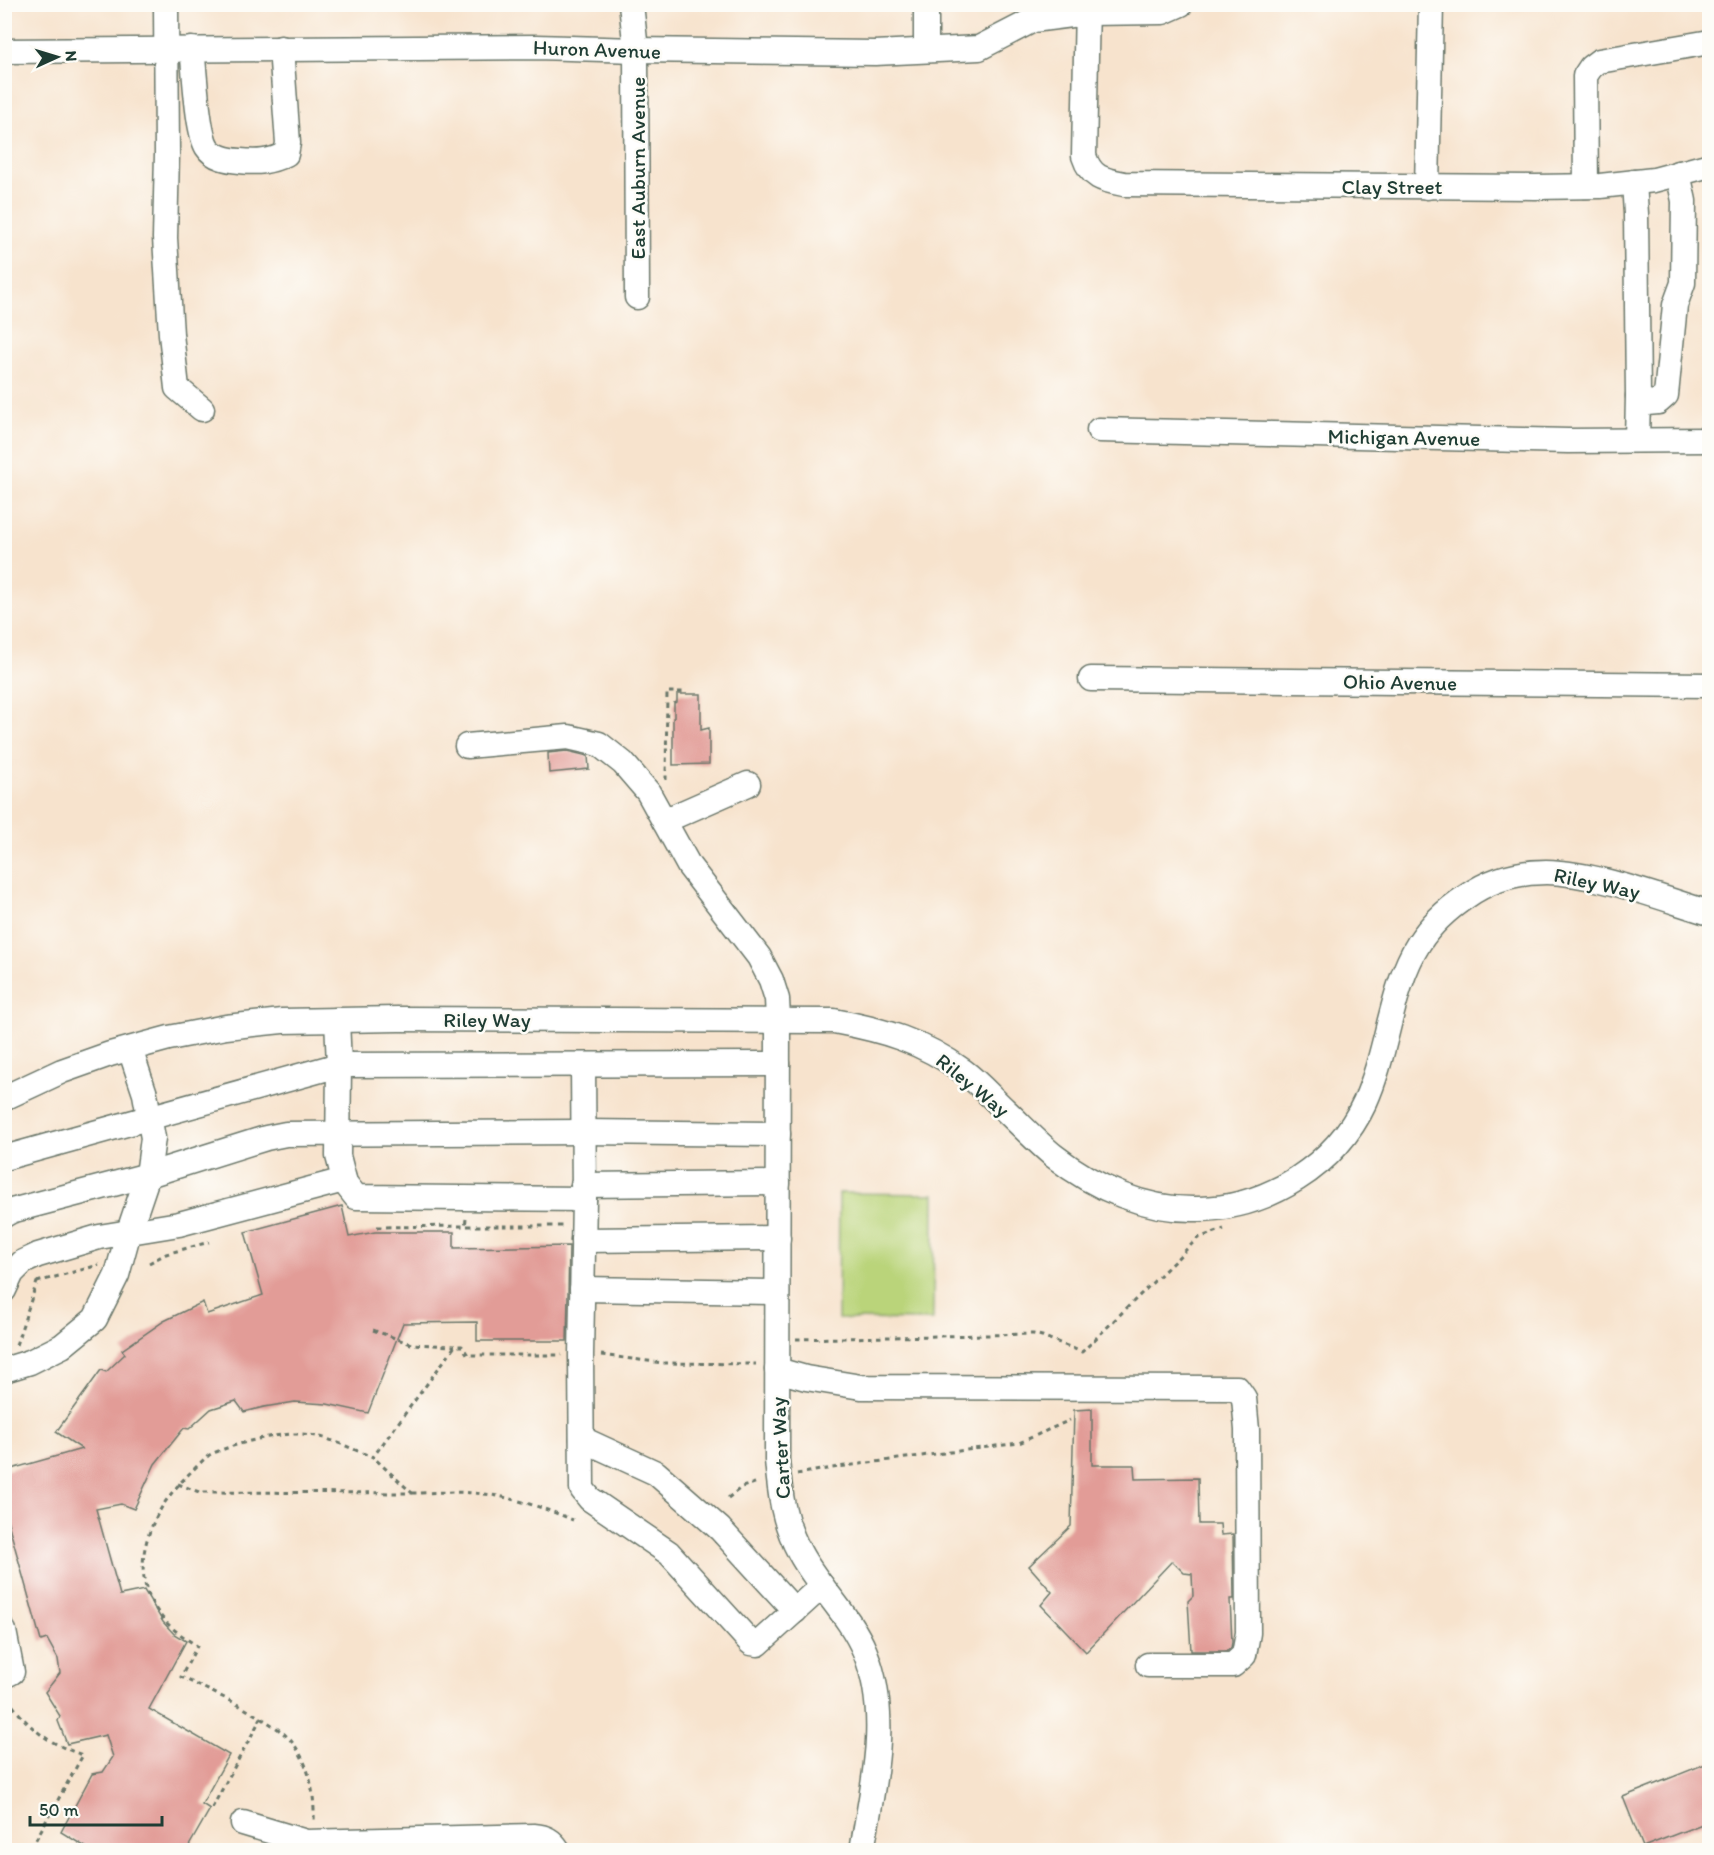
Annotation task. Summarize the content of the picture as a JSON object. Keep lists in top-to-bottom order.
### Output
{
  "streets": {
    "street": [
      "Huron Avenue",
      "East Auburn Avenue",
      "Clay Street",
      "Michigan Avenue",
      "Ohio Avenue",
      "Riley Way",
      "Carter Way"
    ]
  },
  "crossings": [
    ["Huron Avenue", "East Auburn Avenue"],
    ["Huron Avenue", "Clay Street"],
    ["Riley Way", "Carter Way"]
  ],
  "scale_bar": "50 m",
  "north": "right"
}
